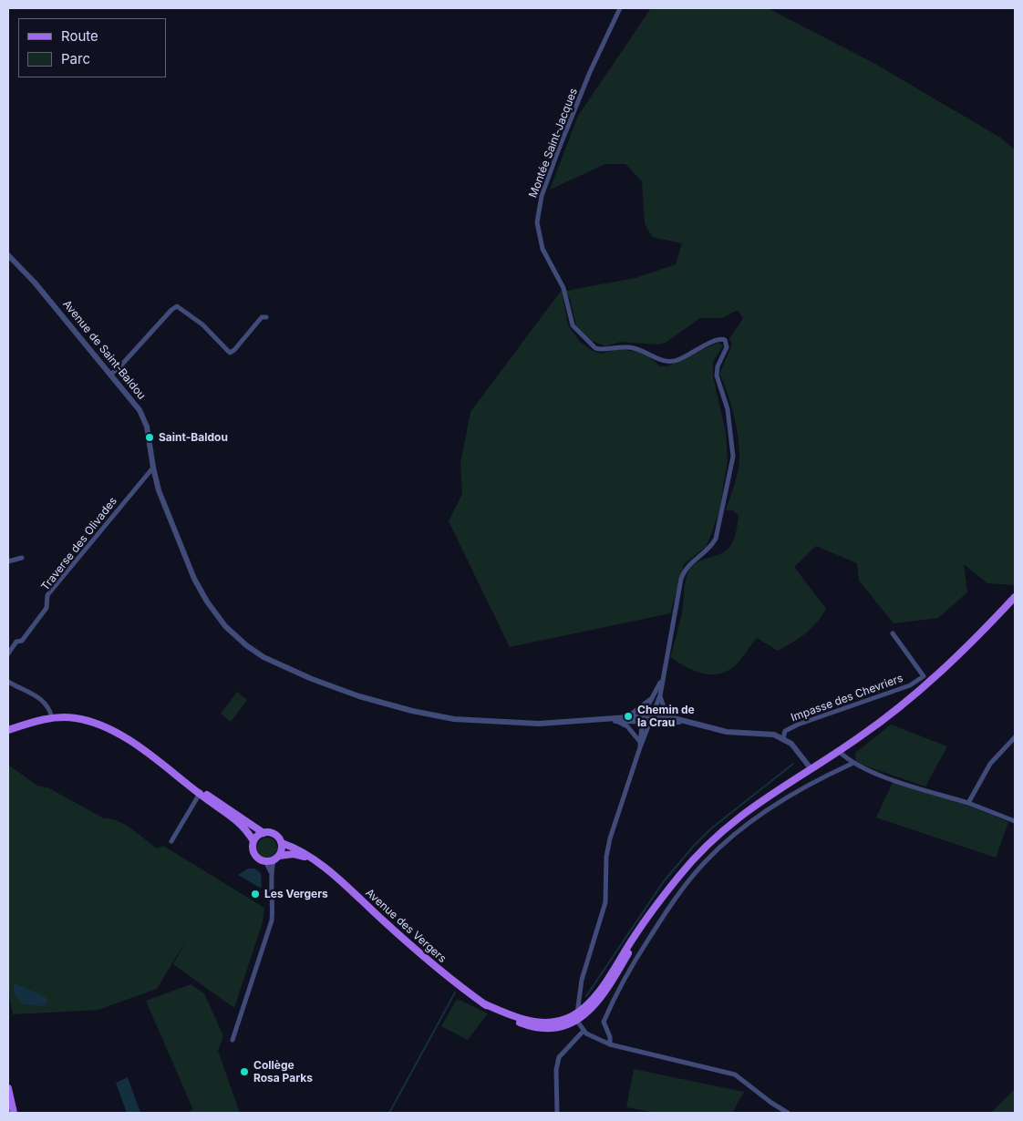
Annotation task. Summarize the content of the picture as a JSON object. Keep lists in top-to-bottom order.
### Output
{
  "streets": {
    "main road": ["Avenue des Vergers"],
    "street": [
      "Montée Saint-Jacques",
      "Avenue de Saint-Baldou",
      "Traverse des Olivades",
      "Impasse des Chevriers"
    ]
  },
  "crossings": [
    ["Avenue de Saint-Baldou", "Traverse des Olivades"],
    ["Avenue de Saint-Baldou", "Impasse des Chevriers"]
  ],
  "places": [
    "Saint-Baldou",
    "Chemin de la Crau",
    "Les Vergers",
    "Collège Rosa Parks"
  ],
  "legend": ["Route", "Parc"]
}
